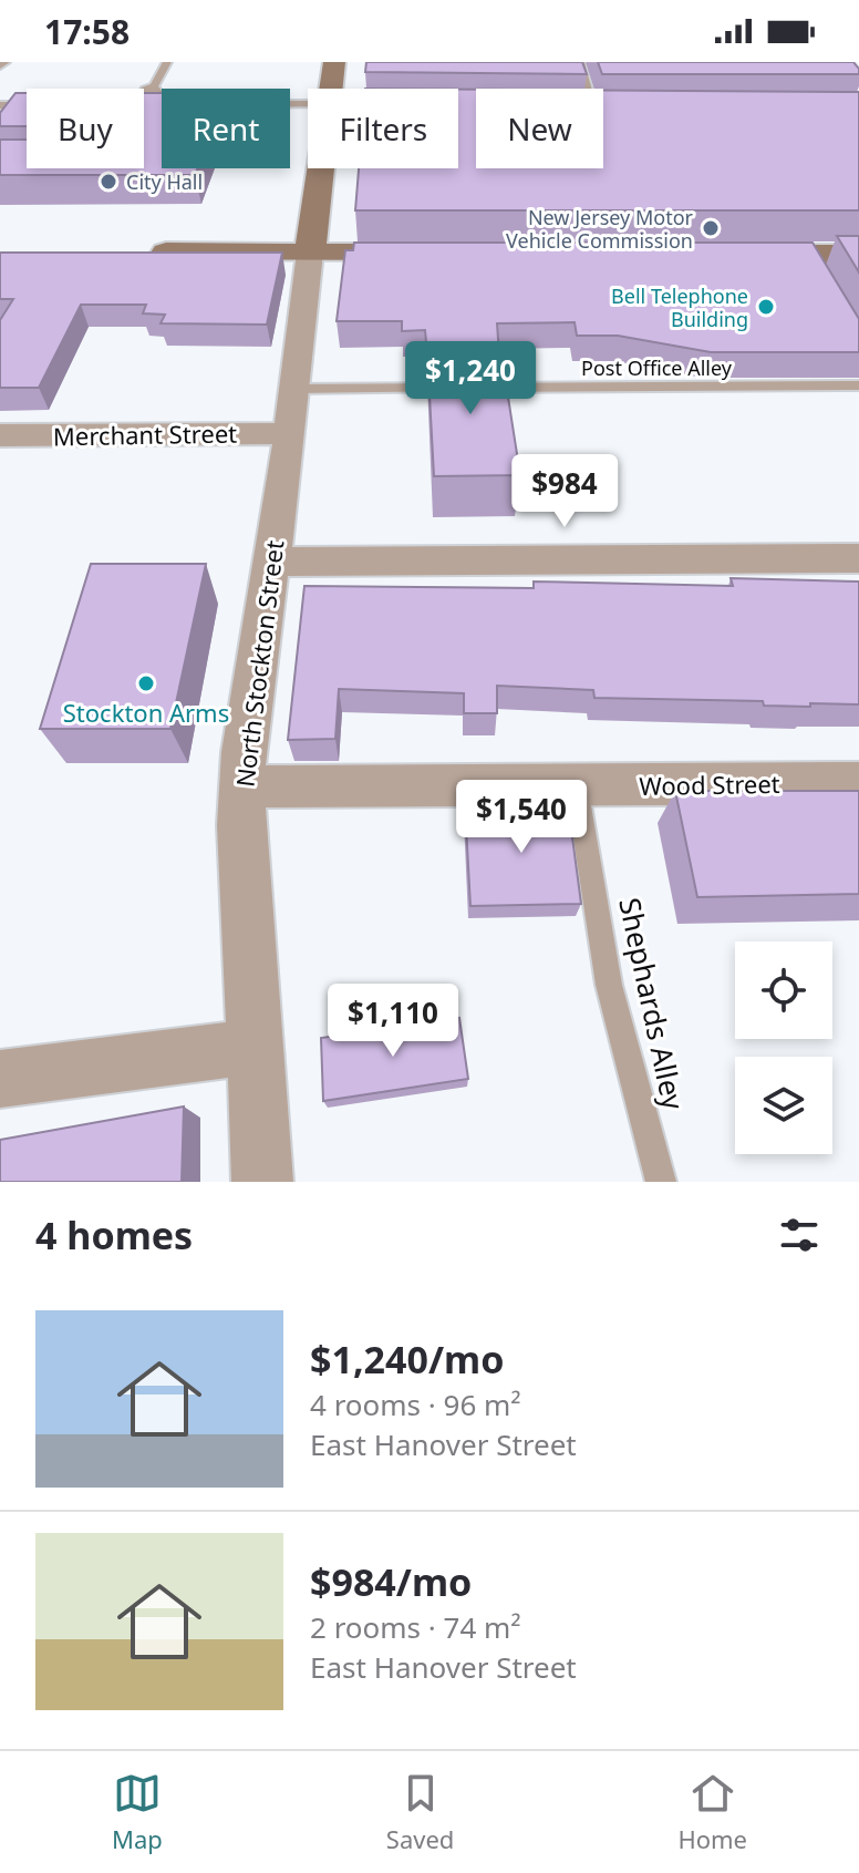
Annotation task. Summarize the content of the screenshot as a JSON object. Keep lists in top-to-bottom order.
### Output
{
  "streets": {
    "street": ["Merchant Street", "North Stockton Street", "Wood Street"],
    "lane": ["Post Office Alley", "Shephards Alley"]
  },
  "crossings": [
    ["Post Office Alley", "North Stockton Street"],
    ["Merchant Street", "North Stockton Street"],
    ["North Stockton Street", "Wood Street"],
    ["Wood Street", "Shephards Alley"]
  ],
  "places": [
    "City Hall",
    "New Jersey Motor Vehicle Commission",
    "Bell Telephone Building",
    "Stockton Arms"
  ],
  "page": {
    "status": "17:58",
    "chip": [
      "Buy",
      "Rent",
      "Filters",
      "New"
    ],
    "price": [
      "$1,240",
      "$984",
      "$1,540",
      "$1,110"
    ],
    "heading": "4 homes",
    "list": [
      {
        "name": "$1,240/mo",
        "note": "4 rooms · 96 m² · East Hanover Street"
      },
      {
        "name": "$984/mo",
        "note": "2 rooms · 74 m² · East Hanover Street"
      }
    ],
    "tabs": ["Map", "Saved", "Home"]
  }
}
